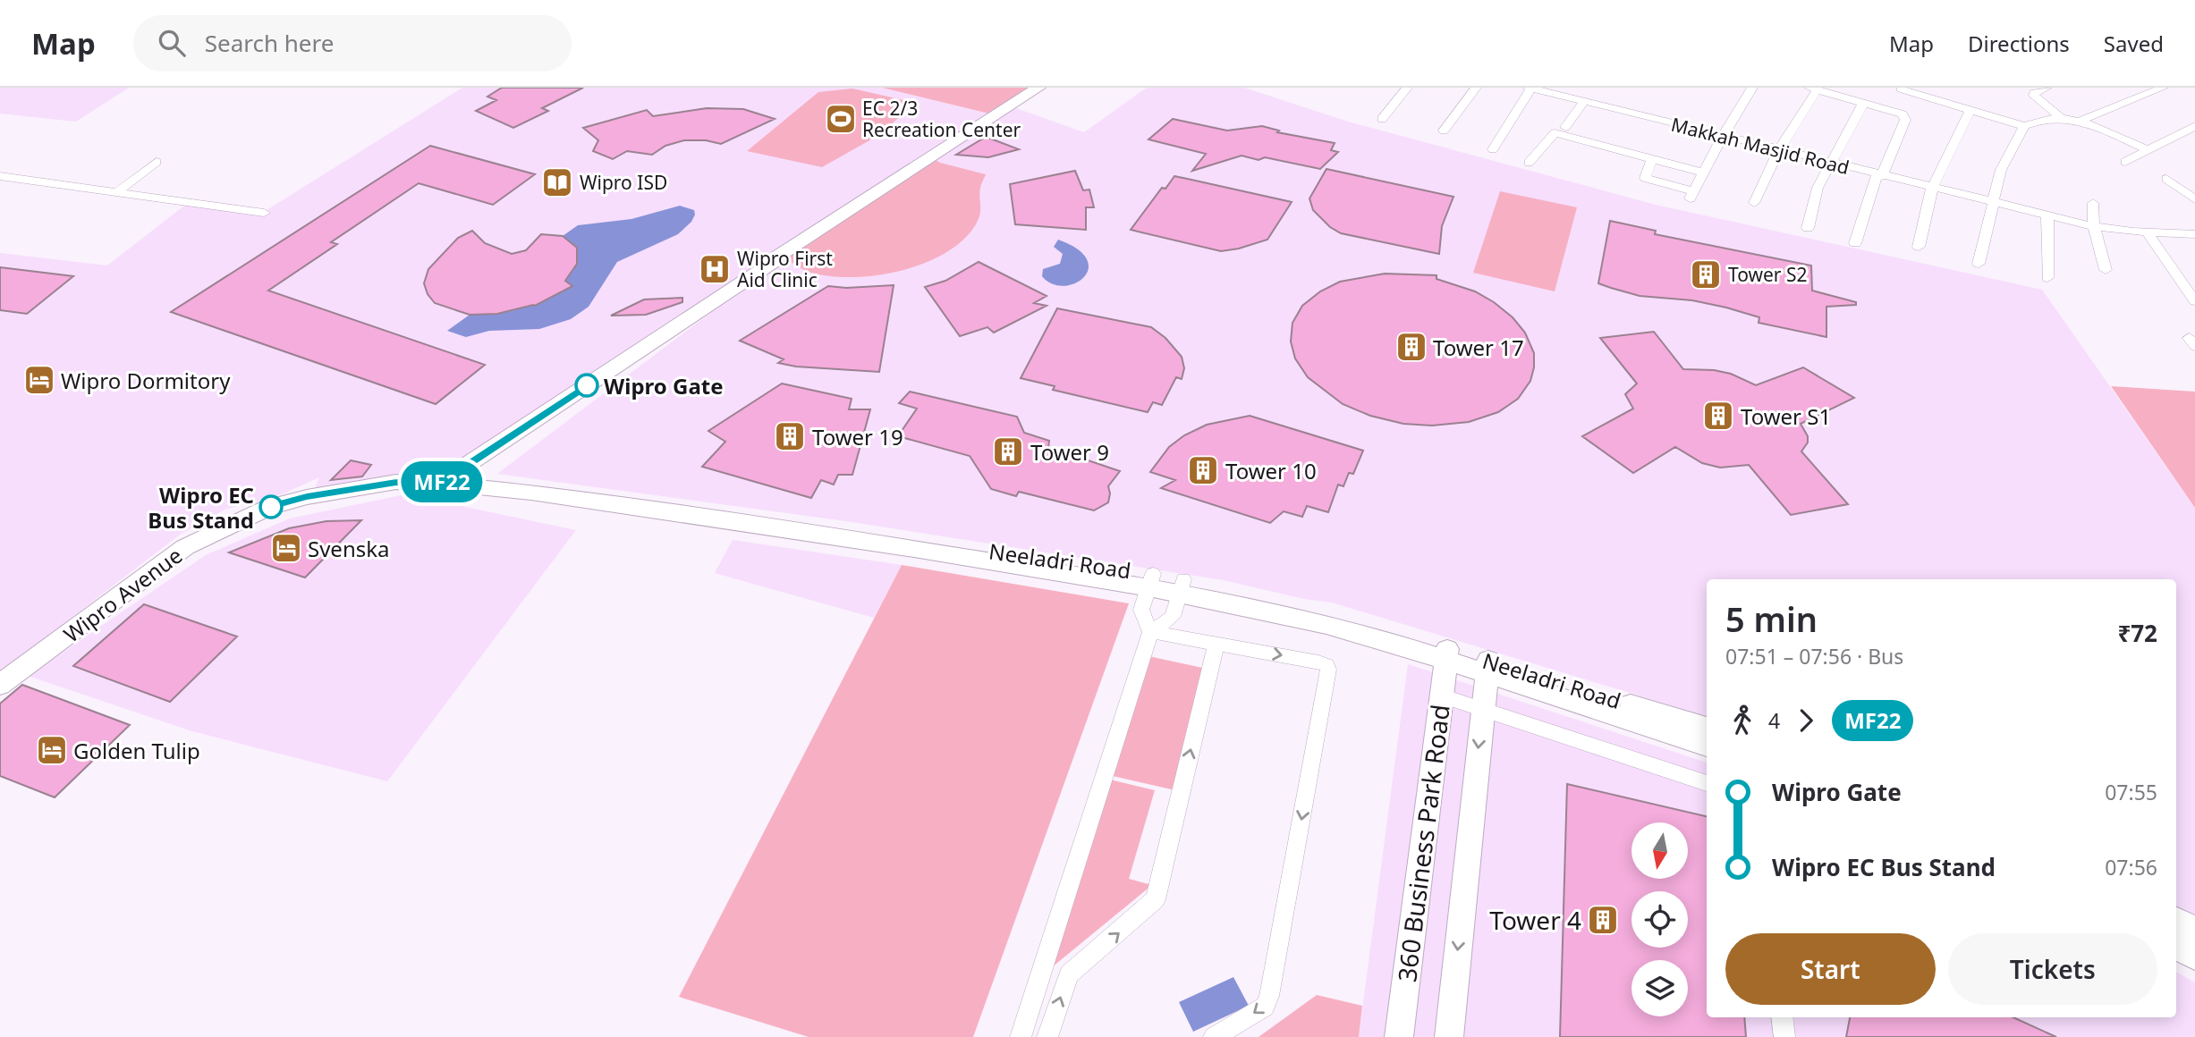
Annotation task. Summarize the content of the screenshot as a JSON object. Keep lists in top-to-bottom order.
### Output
{
  "streets": {
    "main road": ["Neeladri Road", "Wipro Avenue", "360 Business Park Road"],
    "street": ["Makkah Masjid Road"]
  },
  "crossings": [
    ["Neeladri Road", "Wipro Avenue"],
    ["Neeladri Road", "360 Business Park Road"]
  ],
  "places": {
    "sports": ["EC 2/3 Recreation Center"],
    "library": ["Wipro ISD"],
    "hospital": ["Wipro First Aid Clinic"],
    "building": [
      "Tower S2",
      "Tower 17",
      "Tower S1",
      "Tower 19",
      "Tower 9",
      "Tower 10",
      "Tower 4"
    ],
    "hotel": ["Wipro Dormitory", "Svenska", "Golden Tulip"],
    "other": ["Wipro Gate", "Wipro EC Bus Stand"]
  },
  "lines": ["bus line MF22"],
  "north": "bottom",
  "page": {
    "header": "Map",
    "search": "Search here",
    "nav": ["Map", "Directions", "Saved"],
    "on_map": "MF22",
    "heading": ["5 min", "07:51 – 07:56 · Bus", "₹72"],
    "legs": ["4", "MF22"],
    "list": [
      {
        "name": "Wipro Gate",
        "value": "07:55"
      },
      {
        "name": "Wipro EC Bus Stand",
        "value": "07:56"
      }
    ],
    "buttons": ["Start", "Tickets"]
  }
}
